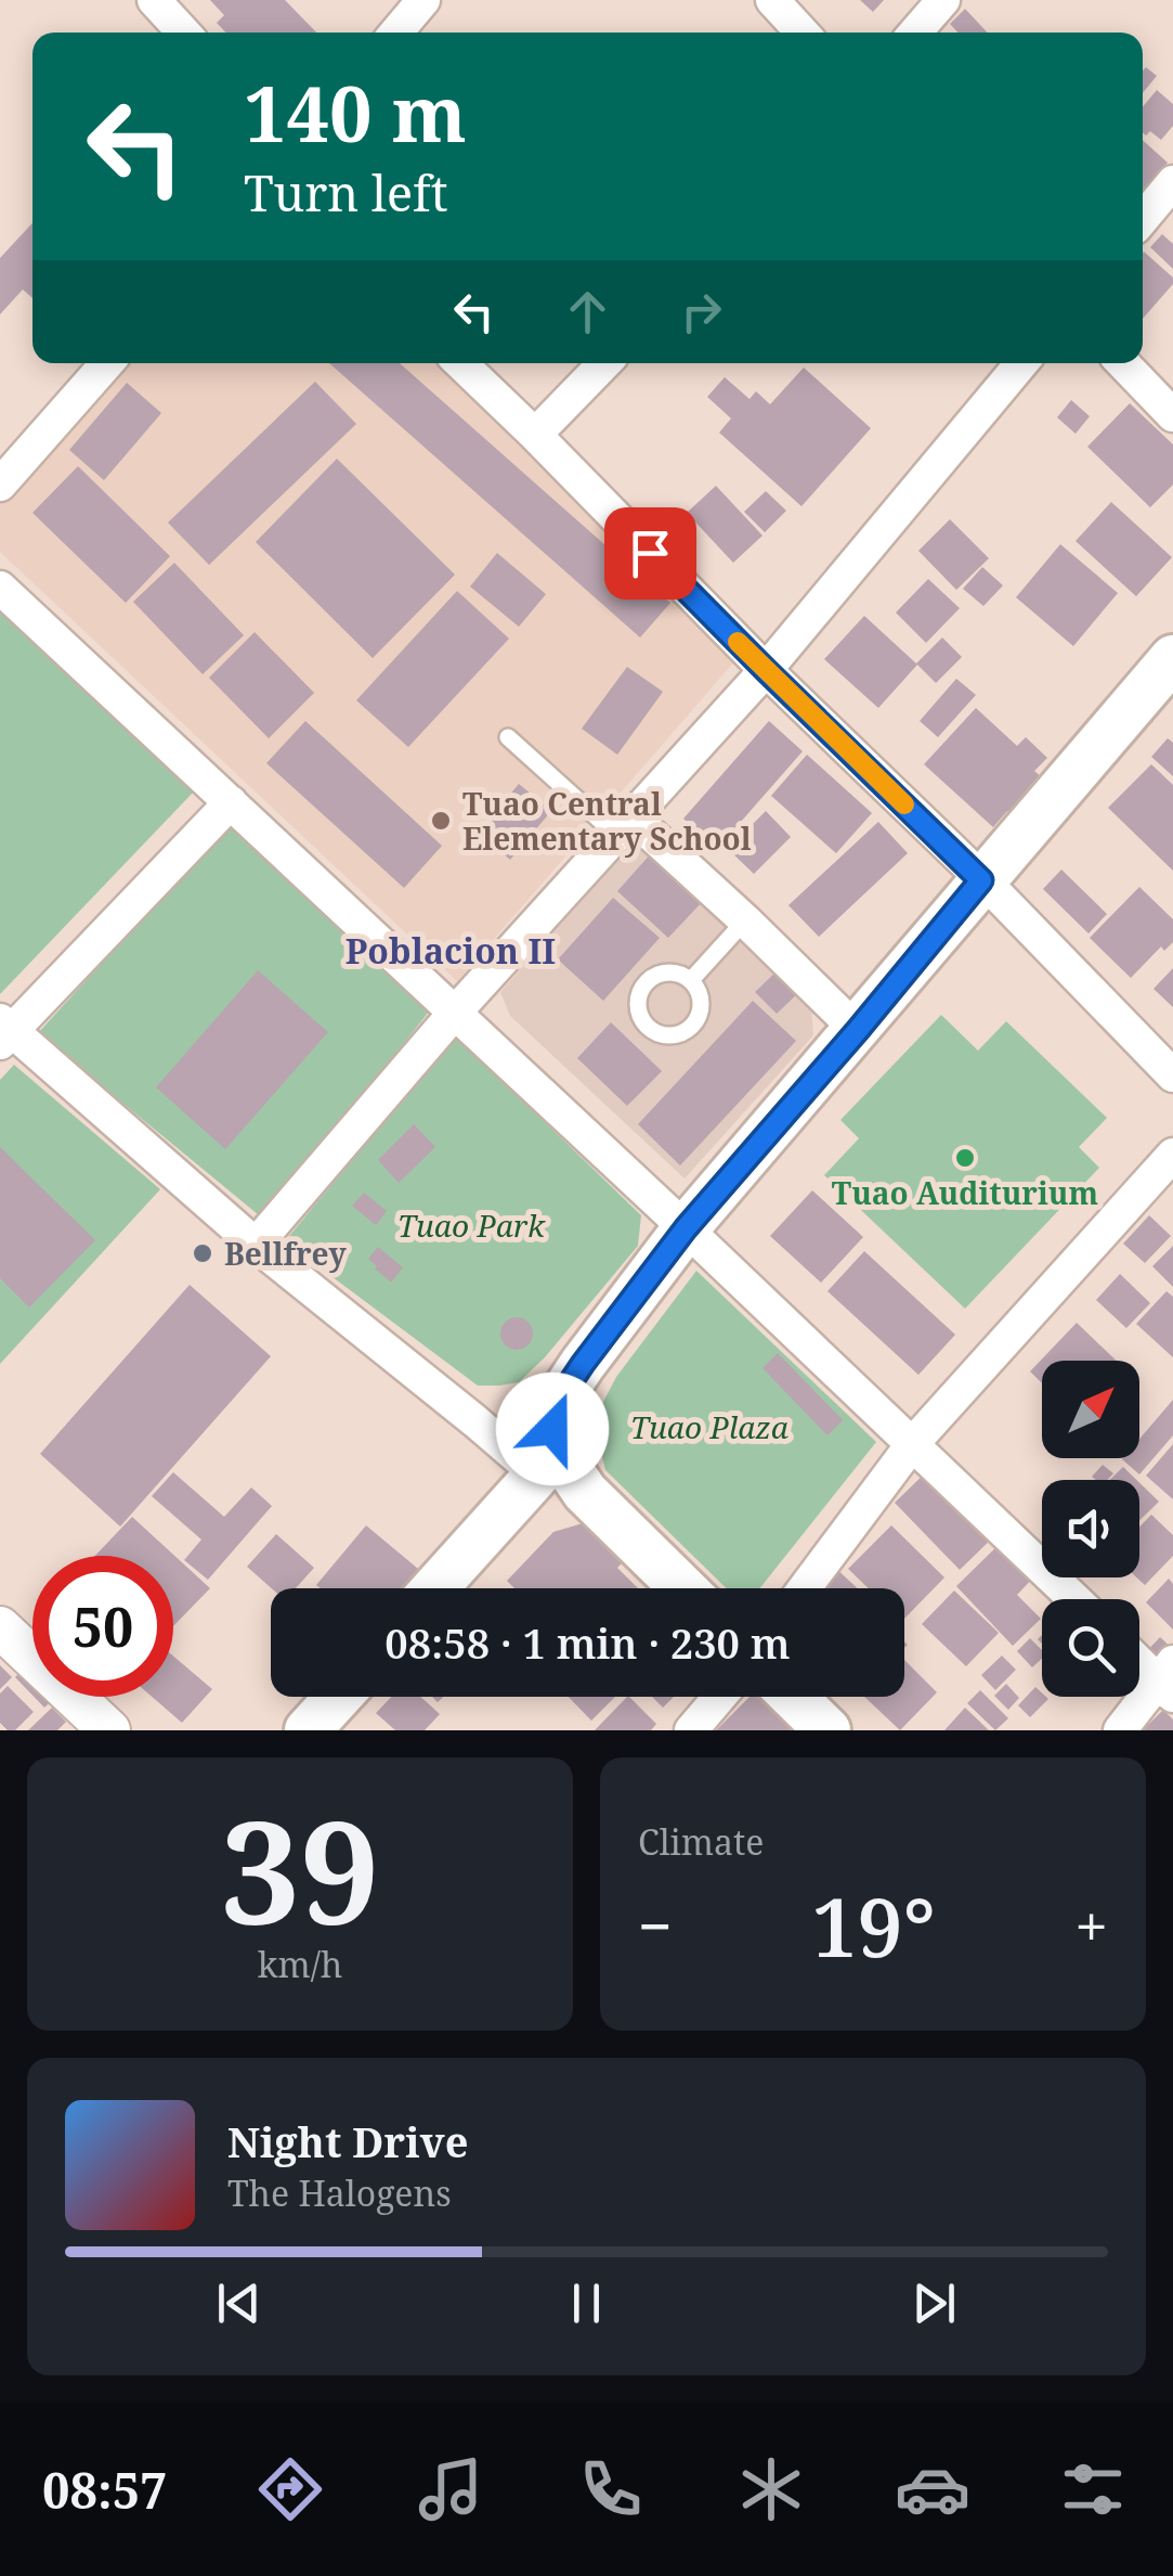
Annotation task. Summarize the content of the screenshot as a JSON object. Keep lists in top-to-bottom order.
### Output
{
  "districts": ["Poblacion II"],
  "parks": ["Tuao Park", "Tuao Plaza"],
  "places": ["Tuao Central Elementary School", "Tuao Auditurium", "Bellfrey"],
  "north": "top right",
  "page": {
    "turn": ["140 m", "Turn left"],
    "limit": "50",
    "trip": "08:58 · 1 min · 230 m",
    "tile": [
      ["39", "km/h"],
      "Climate"
    ],
    "heat": ["−", "19°", "+"],
    "song": ["Night Drive", "The Halogens"],
    "tabs": "08:57"
  }
}
